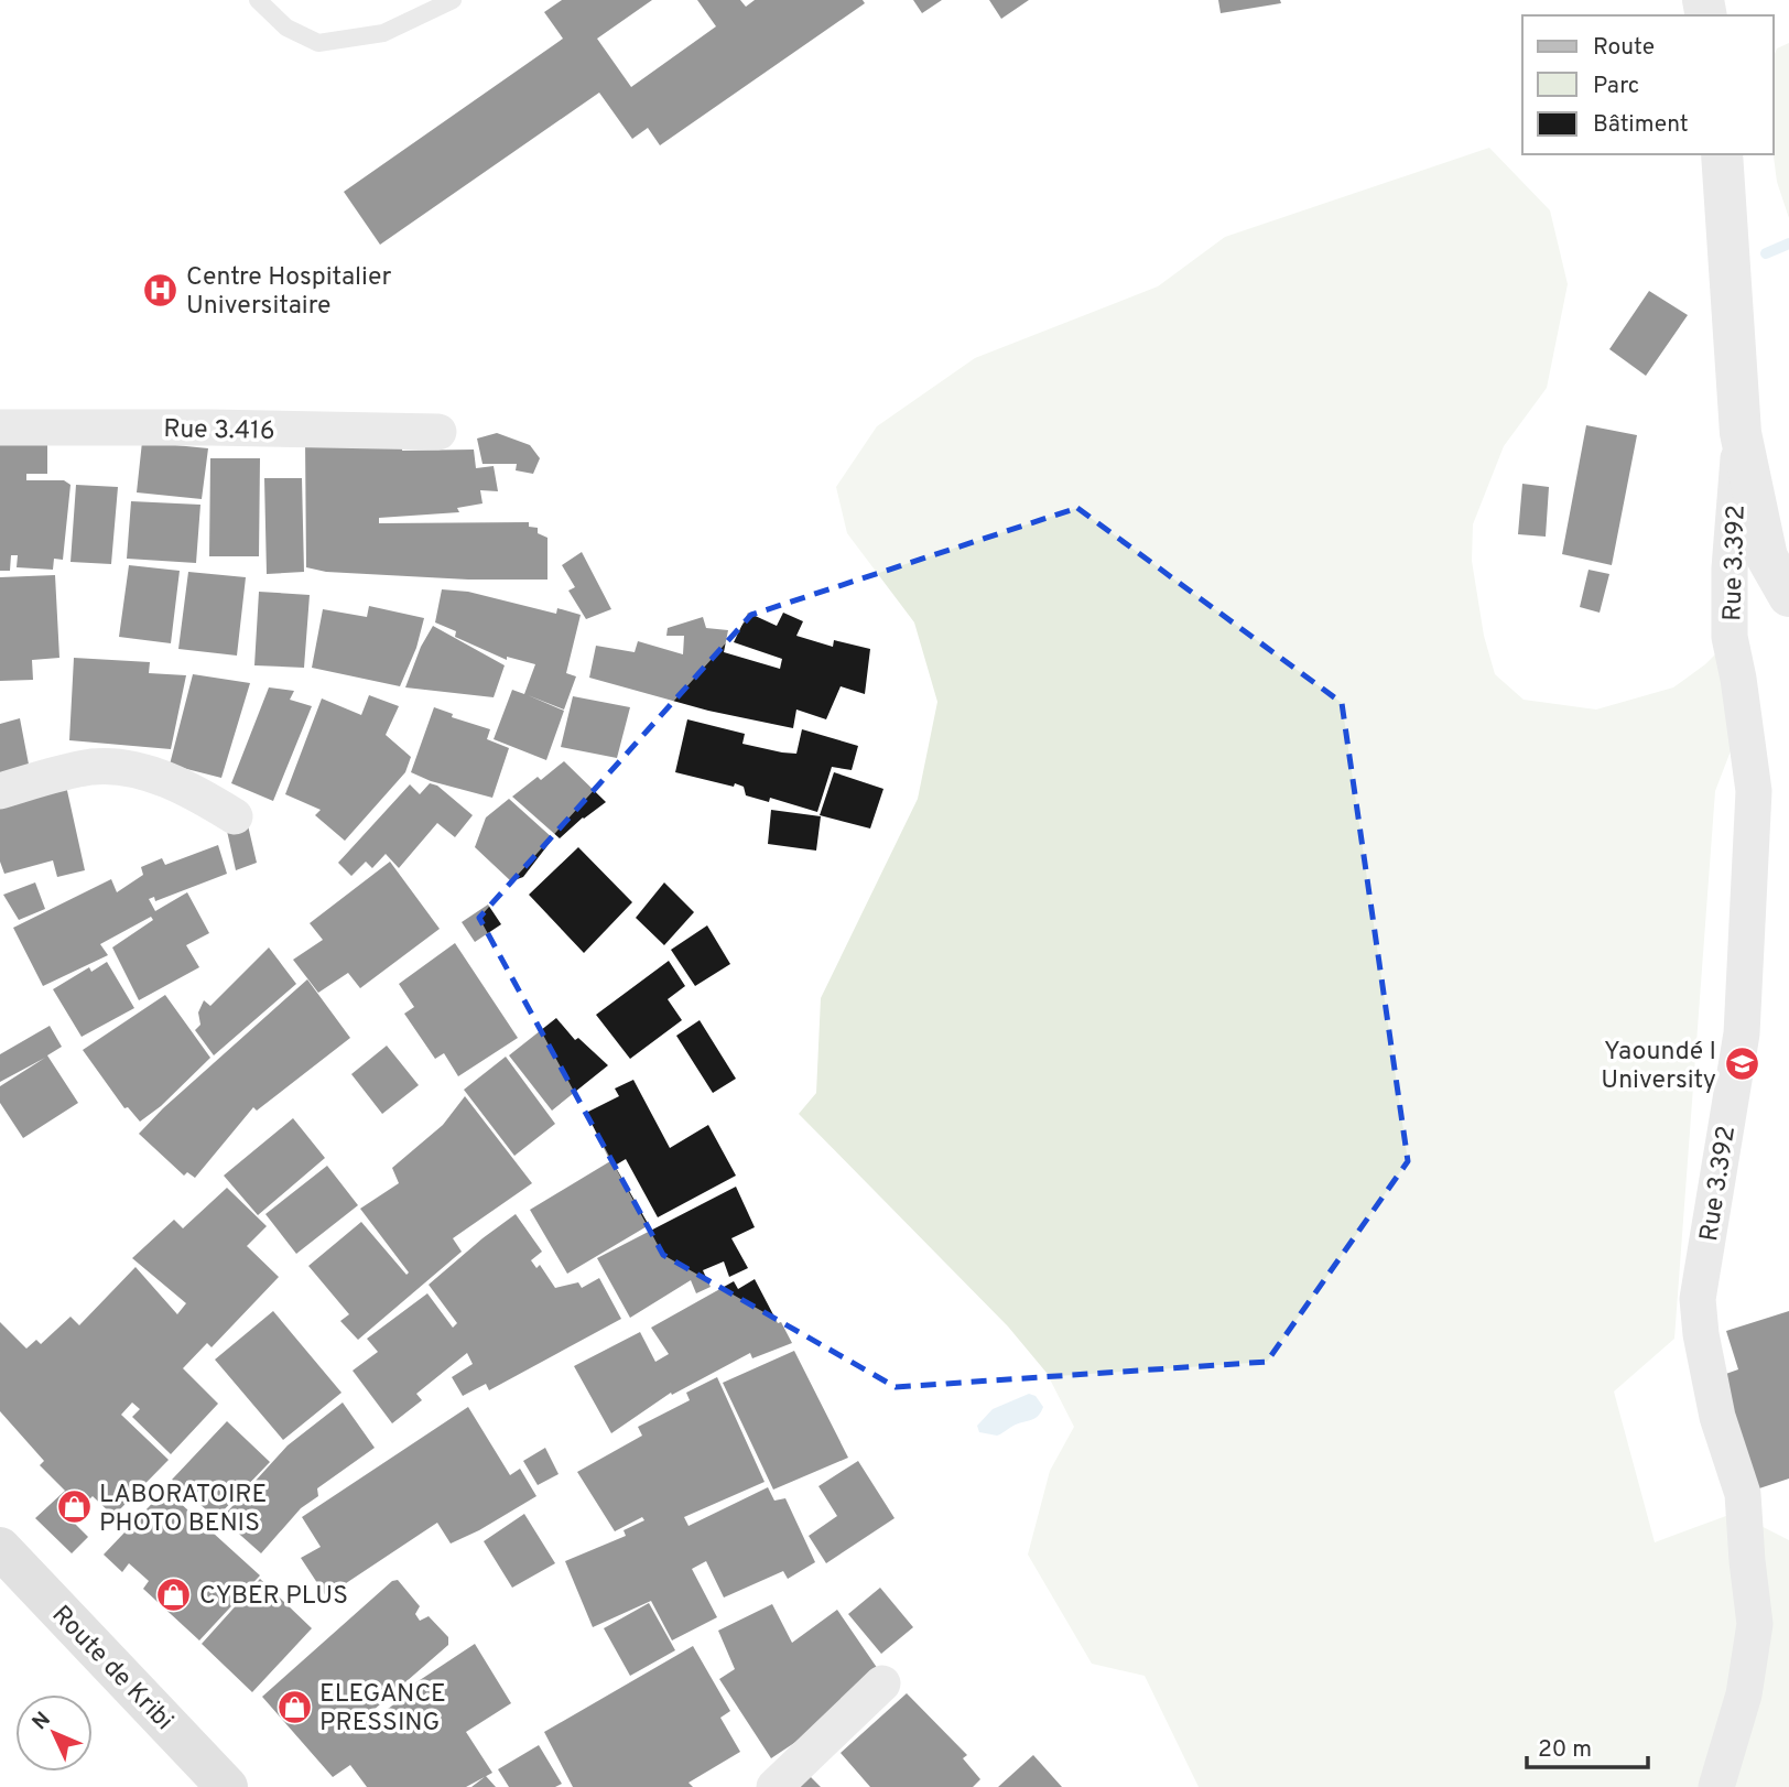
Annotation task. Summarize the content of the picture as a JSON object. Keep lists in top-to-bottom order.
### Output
{
  "streets": {
    "main road": ["Route de Kribi"],
    "street": ["Rue 3.416", "Rue 3.392"]
  },
  "places": {
    "hospital": ["Centre Hospitalier Universitaire"],
    "school or university": ["Yaoundé I University"],
    "shop": ["LABORATOIRE PHOTO BENIS", "CYBER PLUS", "ELEGANCE PRESSING"]
  },
  "legend": ["Route", "Parc", "Bâtiment"],
  "scale_bar": "20 m",
  "north": "top left"
}
